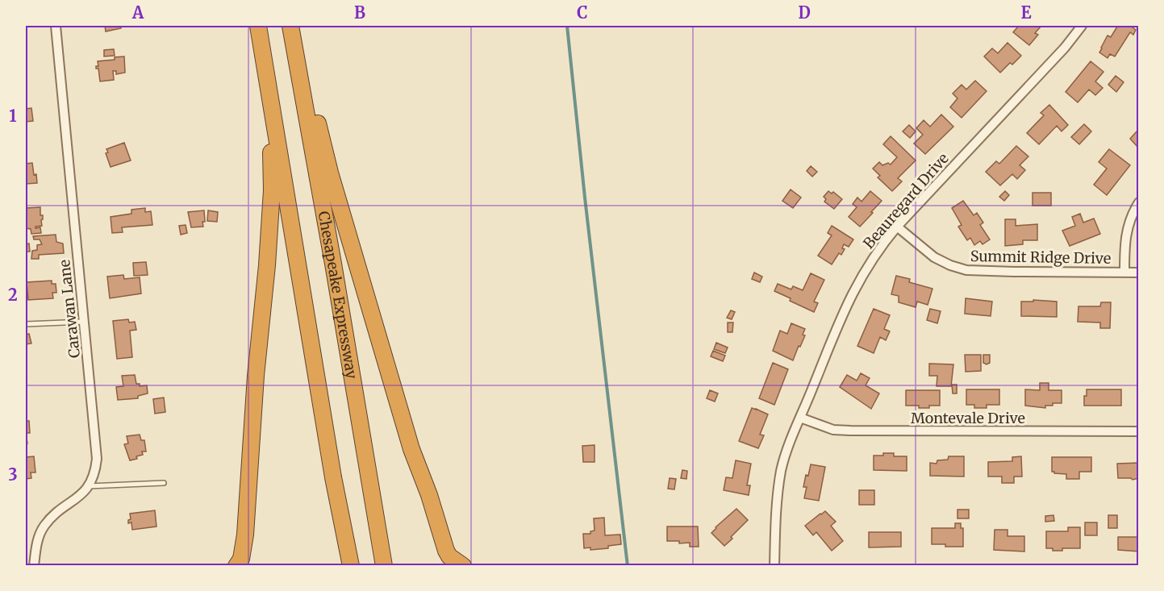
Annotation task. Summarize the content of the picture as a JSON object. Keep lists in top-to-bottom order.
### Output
{
  "streets": {
    "highway": ["Chesapeake Expressway"],
    "street": [
      "Beauregard Drive",
      "Summit Ridge Drive",
      "Carawan Lane",
      "Montevale Drive"
    ]
  },
  "crossings": [
    ["Beauregard Drive", "Summit Ridge Drive"],
    ["Beauregard Drive", "Montevale Drive"]
  ],
  "grid": {
    "columns": [
      "A",
      "B",
      "C",
      "D",
      "E"
    ],
    "rows": ["1", "2", "3"]
  }
}
